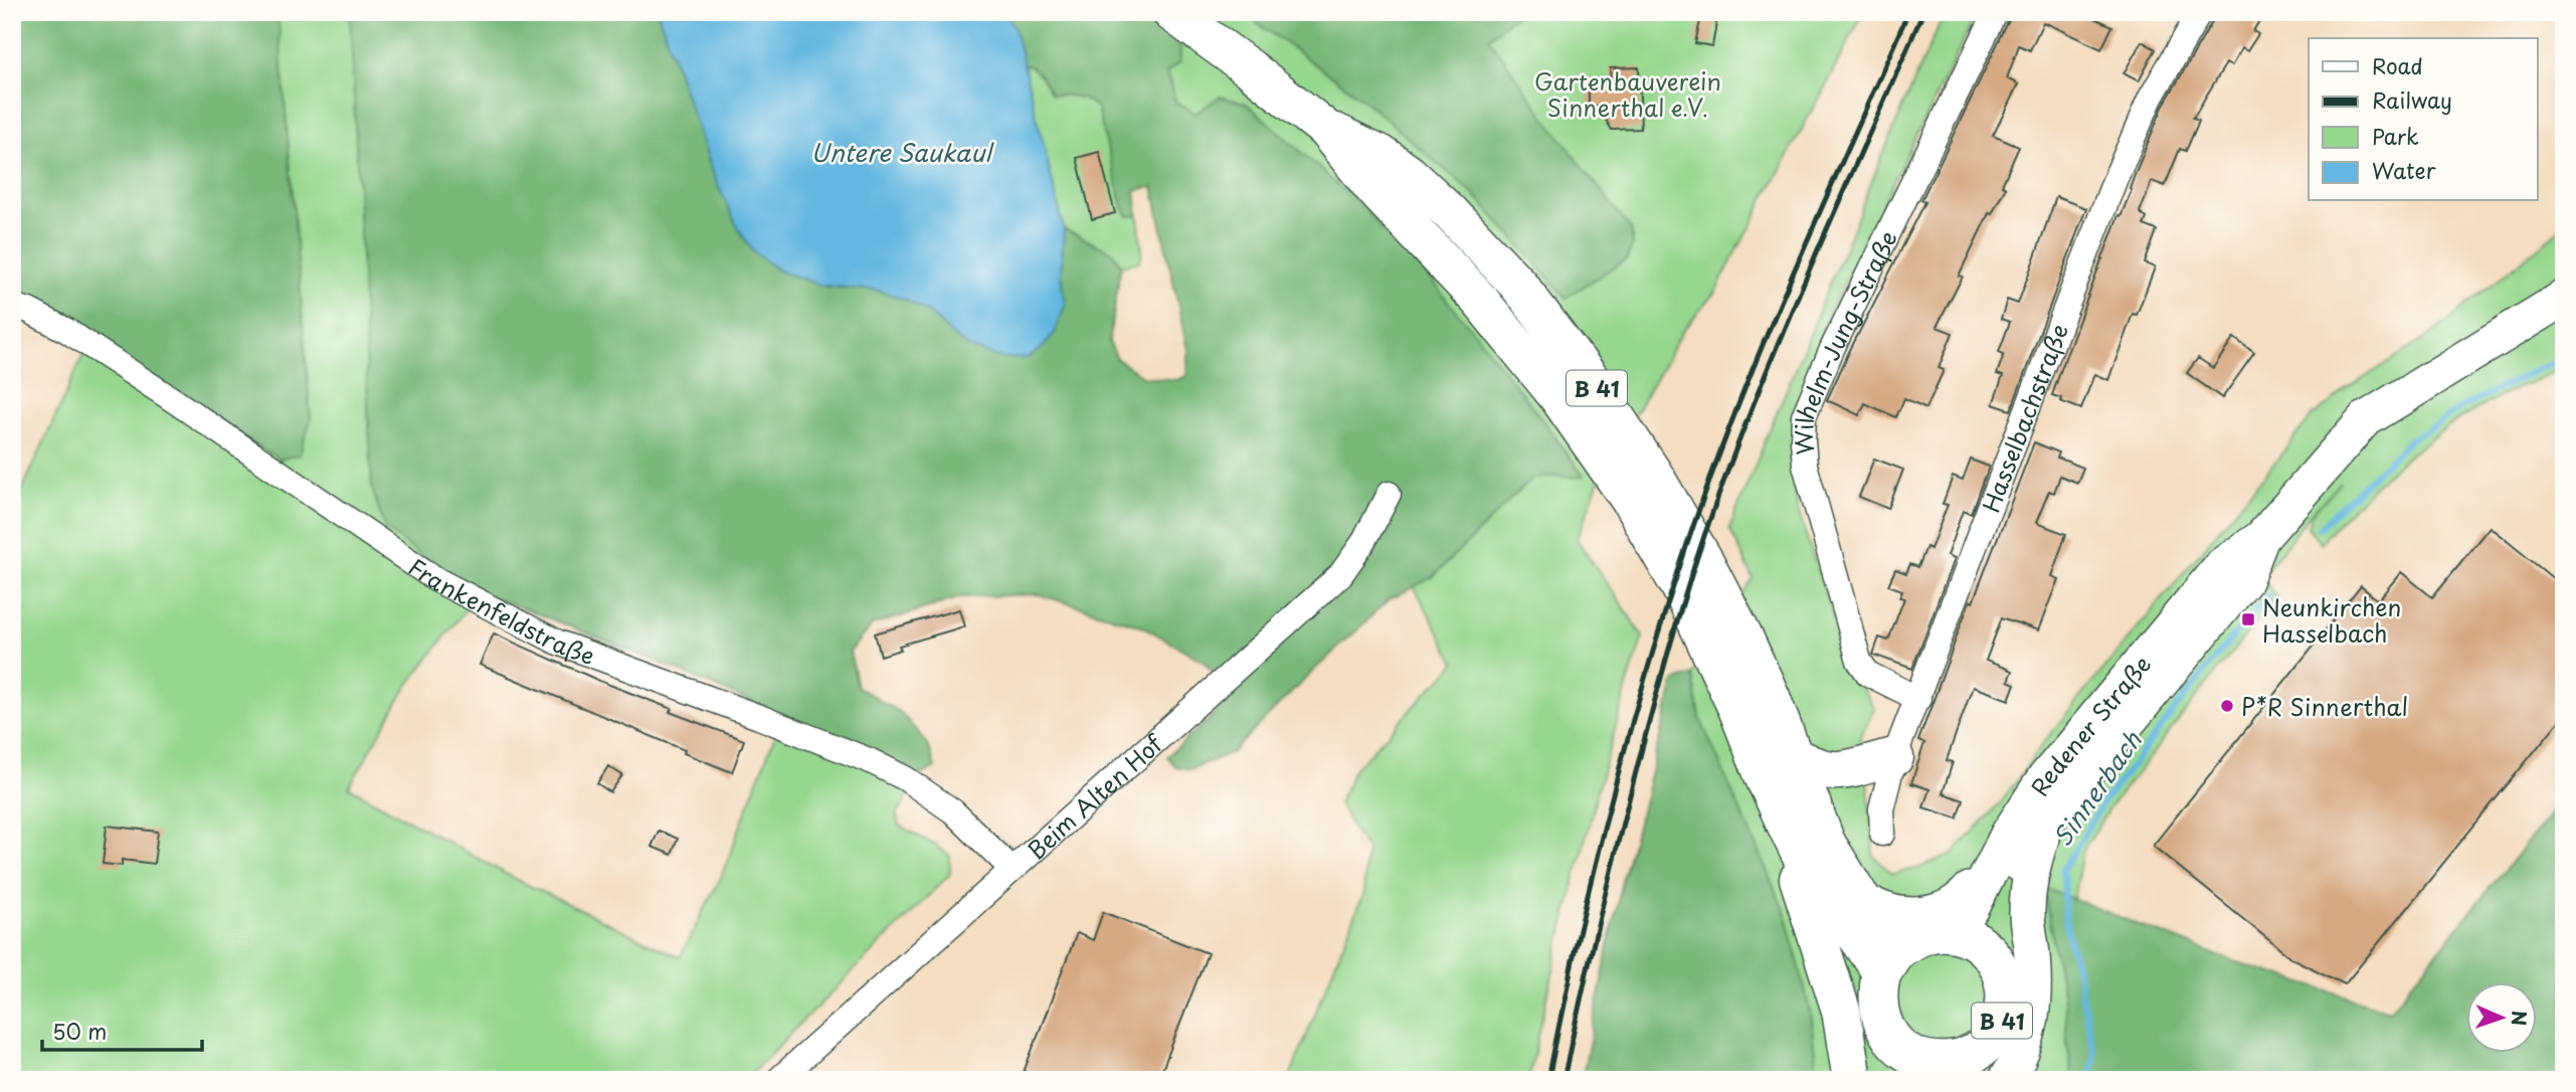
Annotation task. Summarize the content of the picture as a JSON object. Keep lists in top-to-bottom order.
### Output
{
  "streets": {
    "main road": ["B 41", "Redener Straße"],
    "street": [
      "Wilhelm-Jung-Straße",
      "Hasselbachstraße",
      "Frankenfeldstraße",
      "Beim Alten Hof"
    ]
  },
  "crossings": [
    ["Wilhelm-Jung-Straße", "Hasselbachstraße"],
    ["B 41", "Redener Straße"],
    ["Frankenfeldstraße", "Beim Alten Hof"]
  ],
  "water": ["Untere Saukaul", "Sinnerbach"],
  "parks": ["Gartenbauverein Sinnerthal e.V."],
  "places": {
    "transit": ["Neunkirchen Hasselbach"],
    "other": ["P*R Sinnerthal"]
  },
  "legend": [
    "Road",
    "Railway",
    "Park",
    "Water"
  ],
  "scale_bar": "50 m",
  "north": "right"
}
